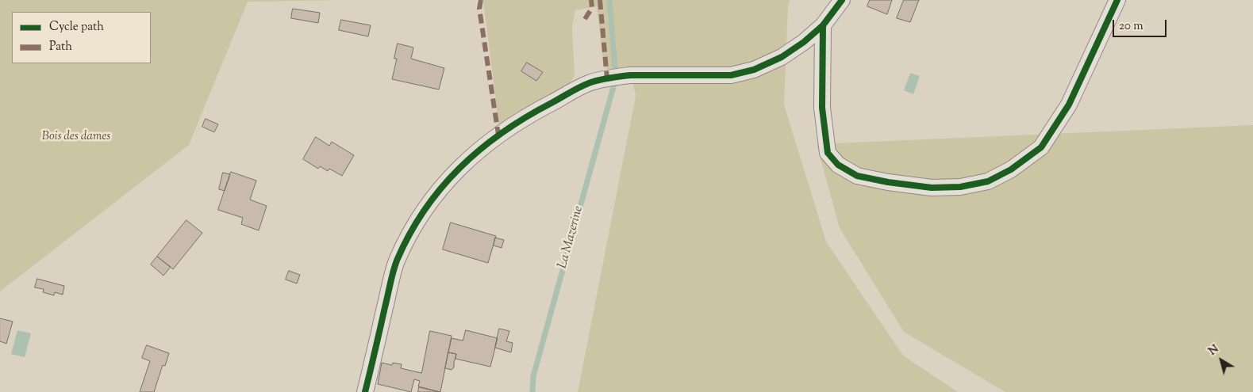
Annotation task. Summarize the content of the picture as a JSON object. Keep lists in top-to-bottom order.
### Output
{
  "water": ["La Mazerine"],
  "parks": ["Bois des dames"],
  "legend": ["Cycle path", "Path"],
  "scale_bar": "20 m",
  "north": "top left"
}
